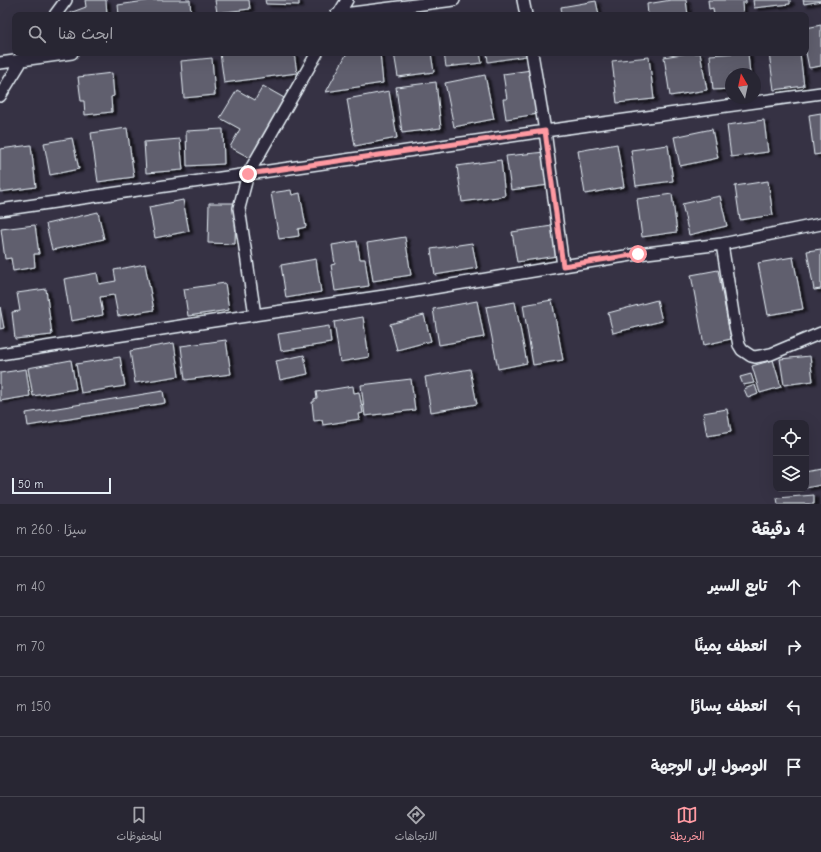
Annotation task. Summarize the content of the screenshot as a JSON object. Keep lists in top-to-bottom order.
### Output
{
  "scale_bar": "50 m",
  "north": "top",
  "page": {
    "search": "ابحث هنا",
    "scale": "50 m",
    "heading": ["4 دقيقة", "سيرًا · 260 m"],
    "list": [
      ["تابع السير", "40 m"],
      ["انعطف يمينًا", "70 m"],
      ["انعطف يسارًا", "150 m"],
      "الوصول إلى الوجهة"
    ],
    "nav": ["الخريطة", "الاتجاهات", "المحفوظات"]
  }
}
